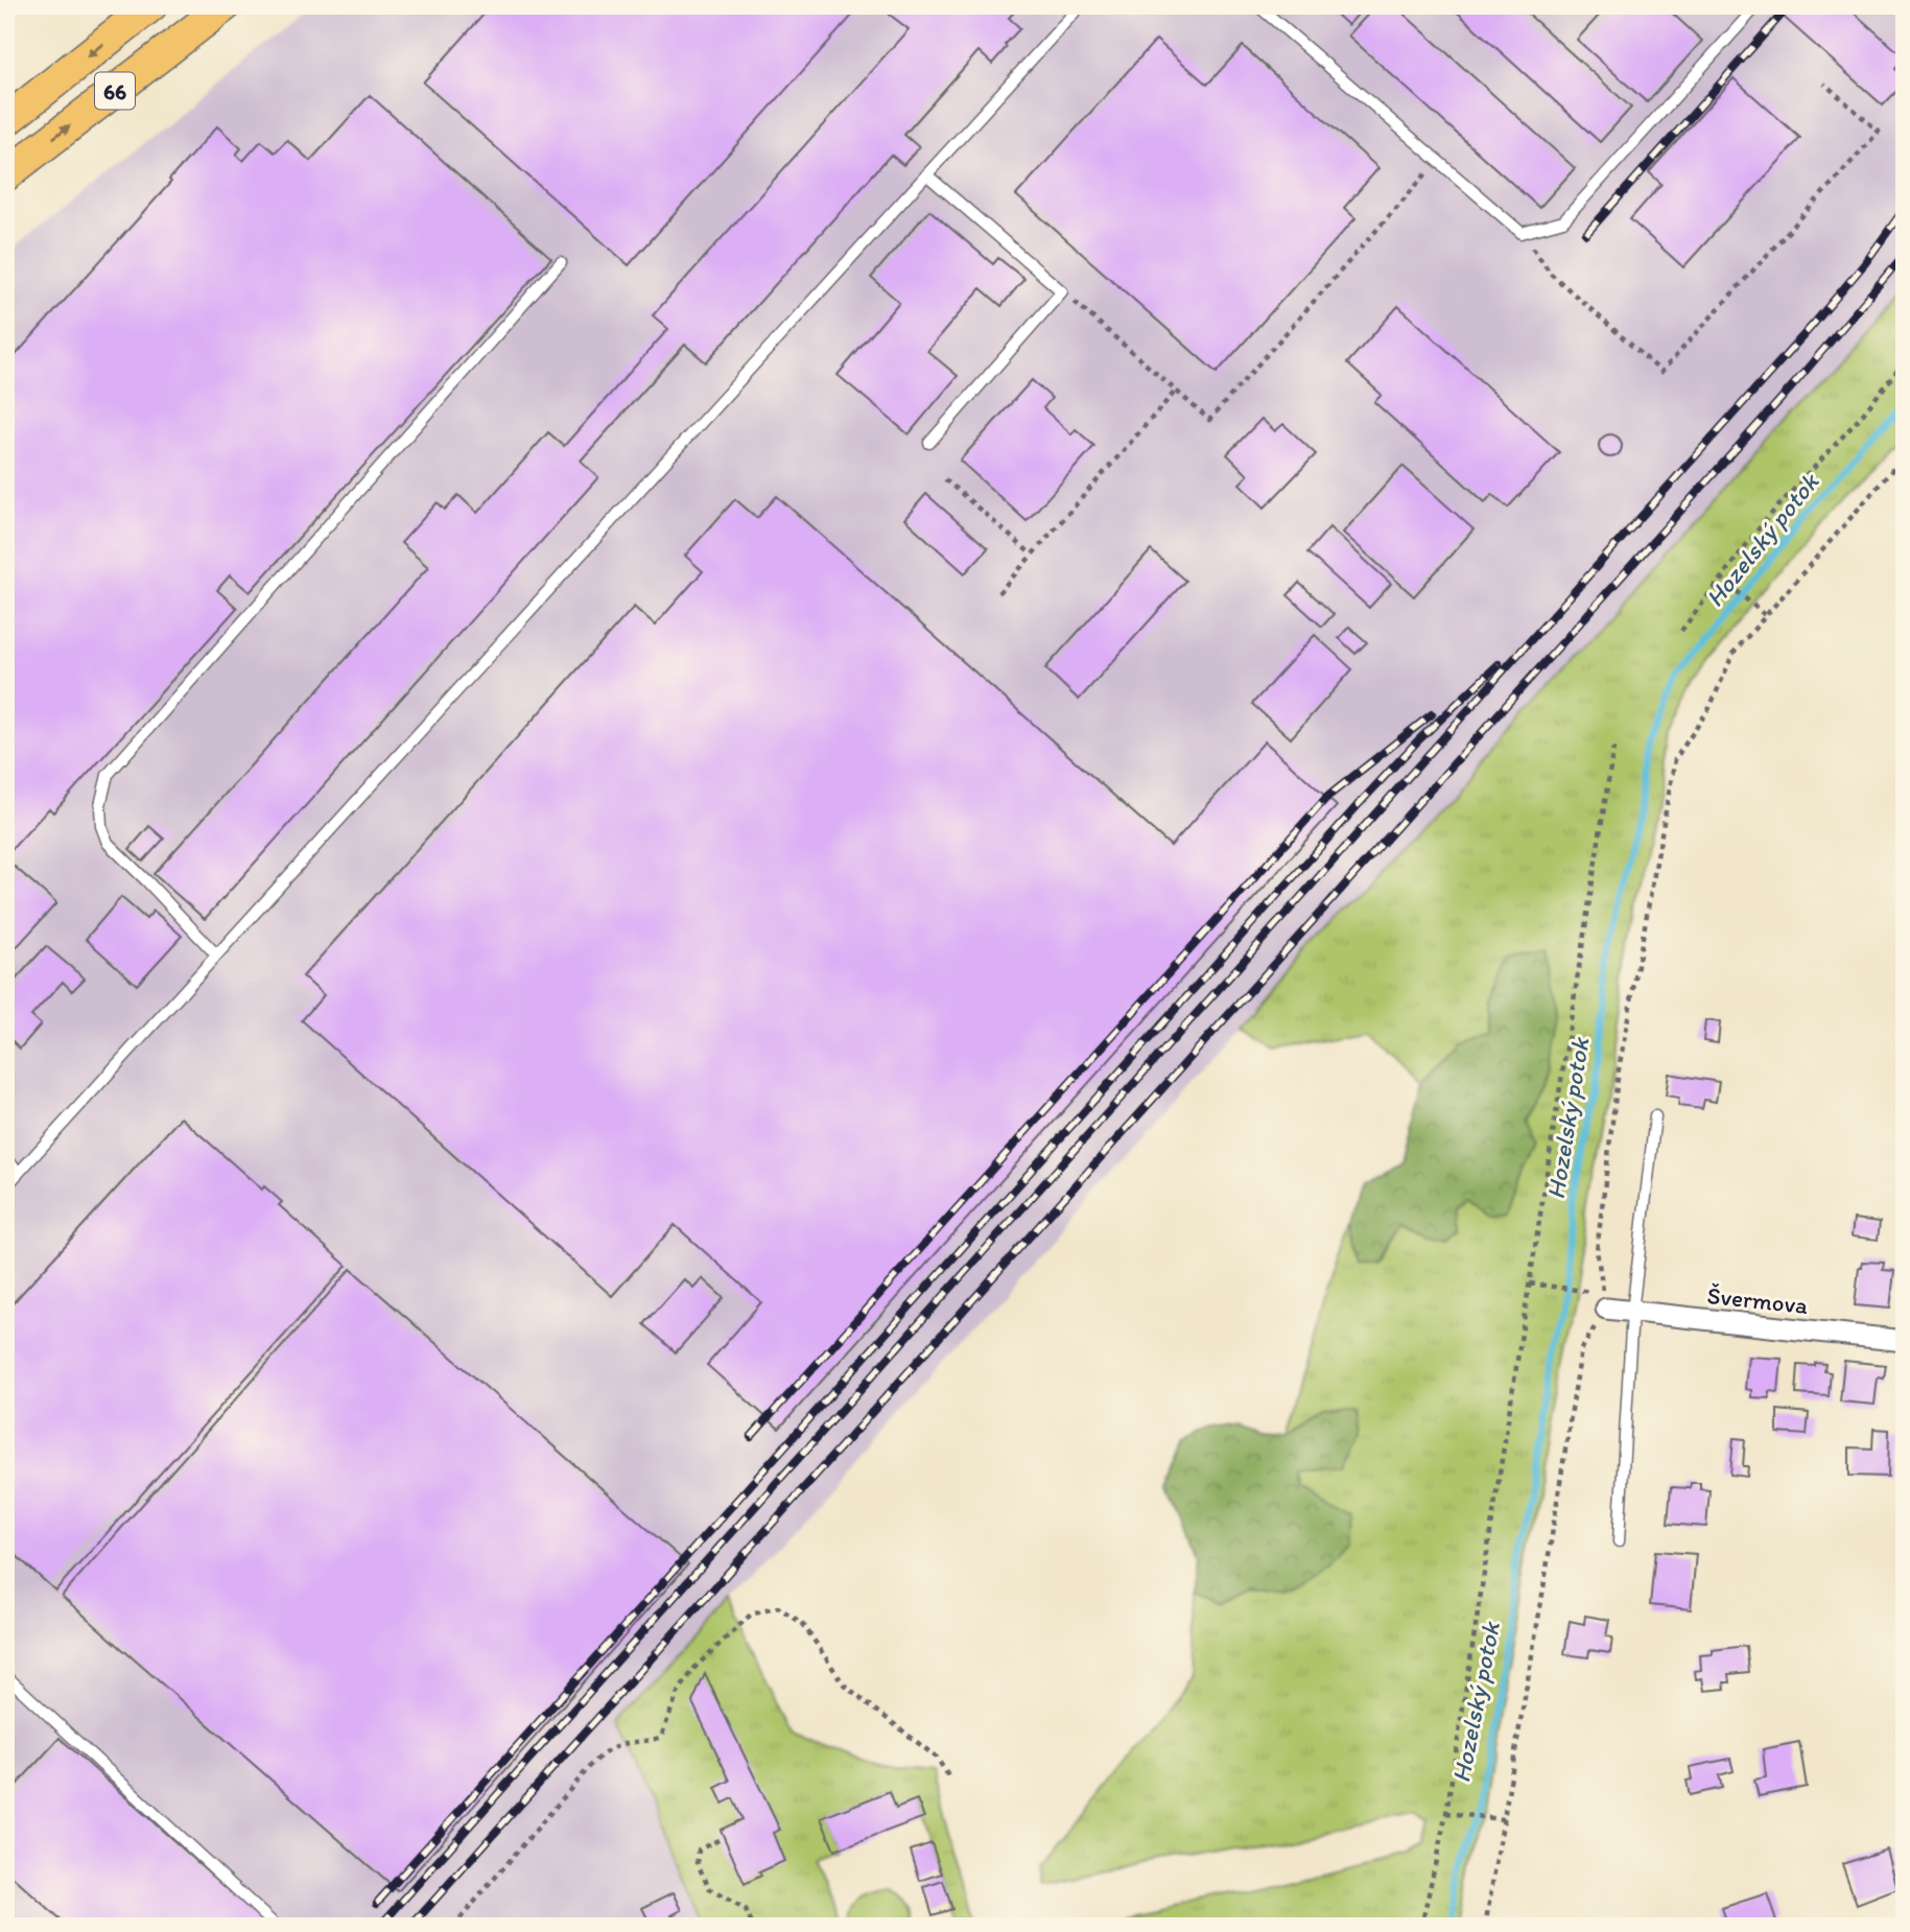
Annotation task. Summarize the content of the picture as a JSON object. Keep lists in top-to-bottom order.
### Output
{
  "streets": {
    "main road": ["66"],
    "street": ["Švermova"]
  },
  "water": ["Hozelský potok"]
}
